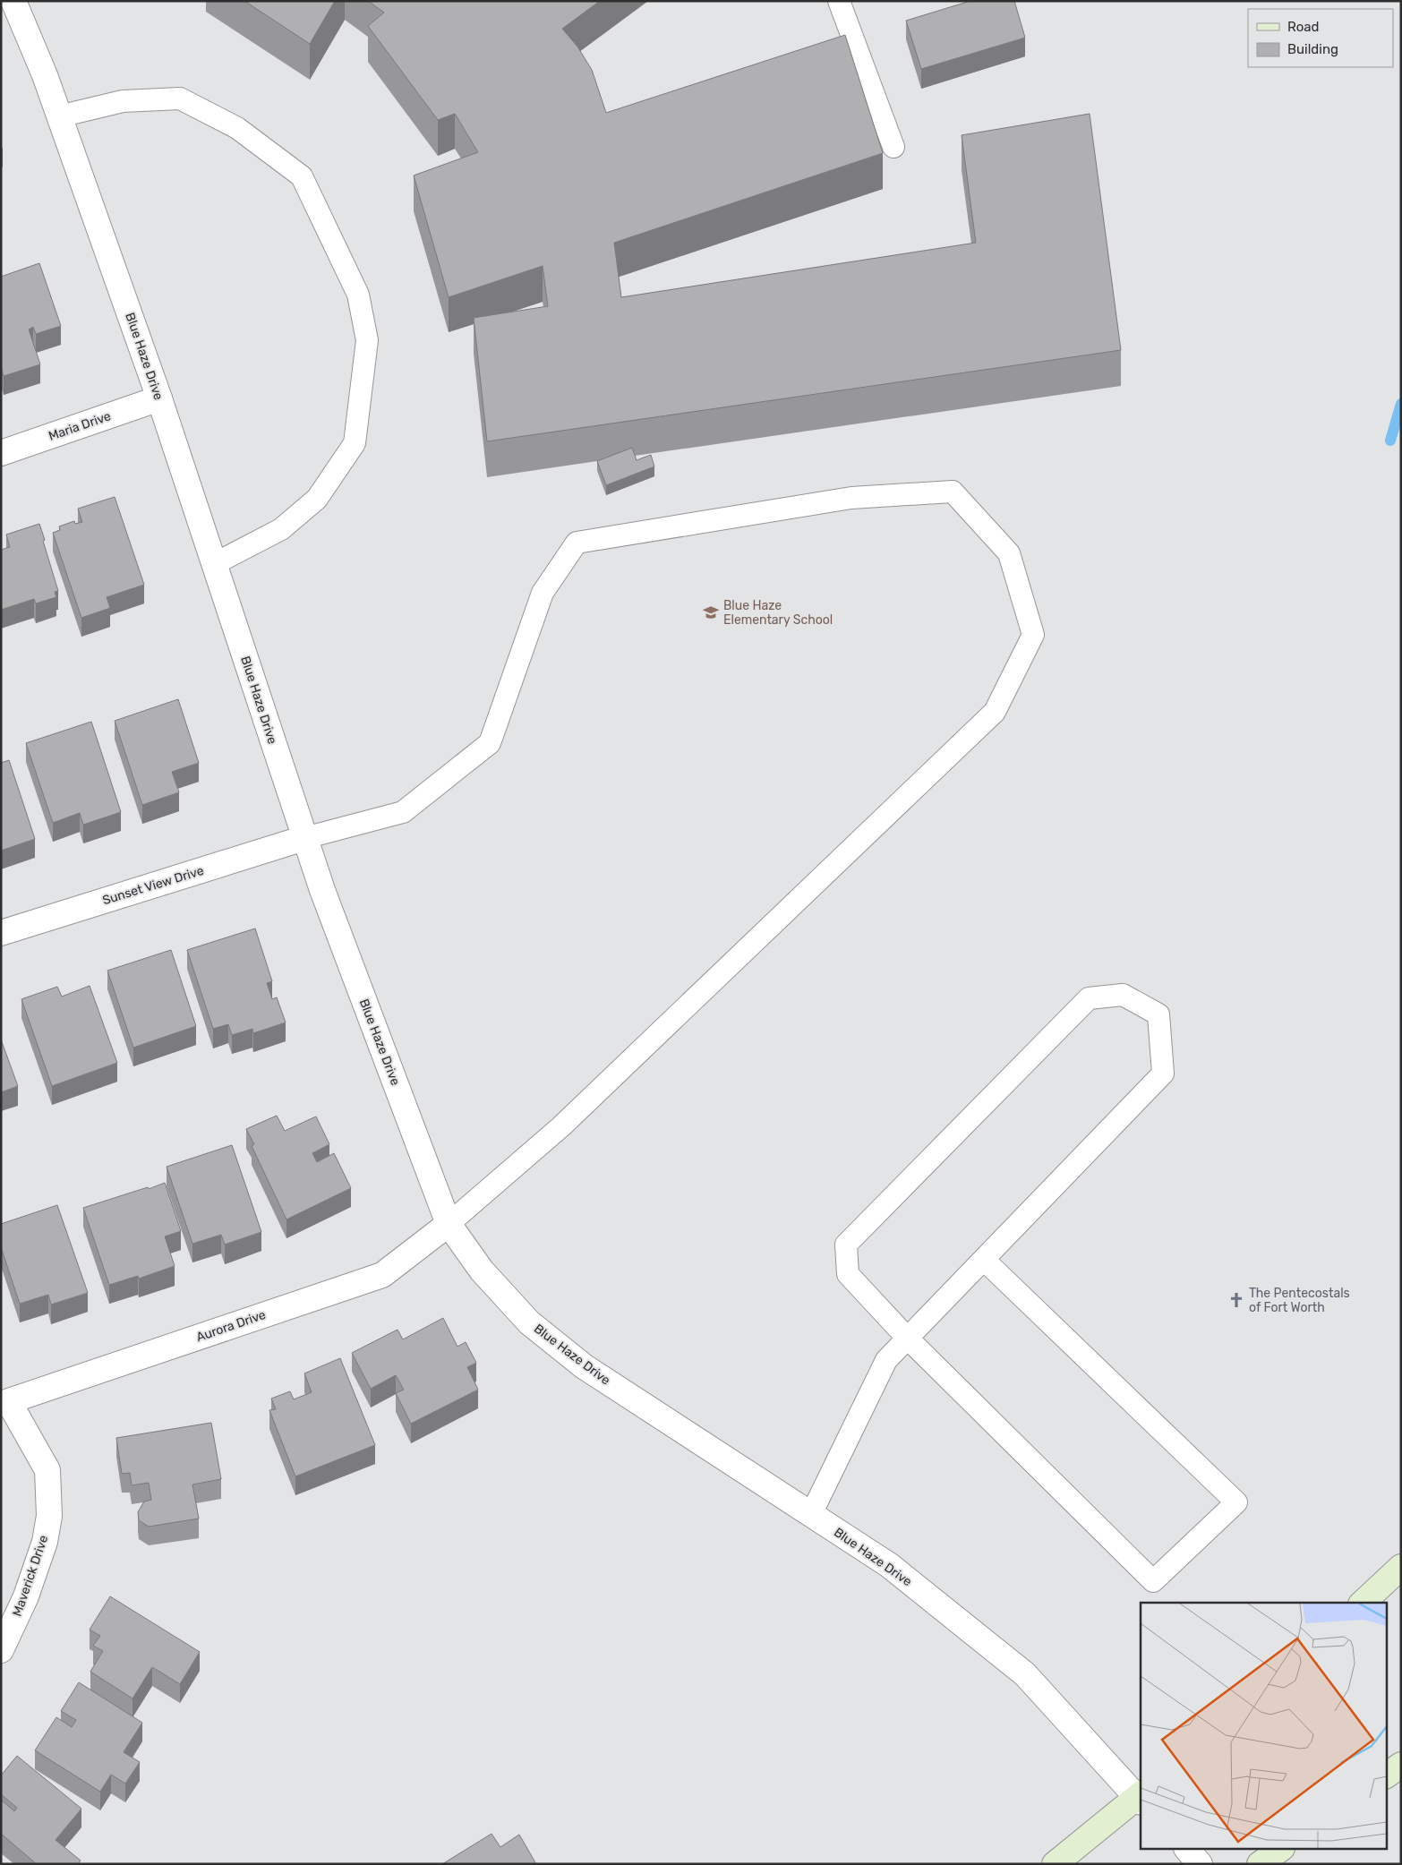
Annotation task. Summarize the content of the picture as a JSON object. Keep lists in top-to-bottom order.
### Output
{
  "streets": {
    "street": [
      "Blue Haze Drive",
      "Maria Drive",
      "Sunset View Drive",
      "Aurora Drive",
      "Maverick Drive"
    ]
  },
  "crossings": [
    ["Blue Haze Drive", "Maria Drive"],
    ["Blue Haze Drive", "Sunset View Drive"],
    ["Blue Haze Drive", "Aurora Drive"],
    ["Aurora Drive", "Maverick Drive"]
  ],
  "places": {
    "school or university": ["Blue Haze Elementary School"],
    "church": ["The Pentecostals of Fort Worth"]
  },
  "legend": ["Road", "Building"]
}
